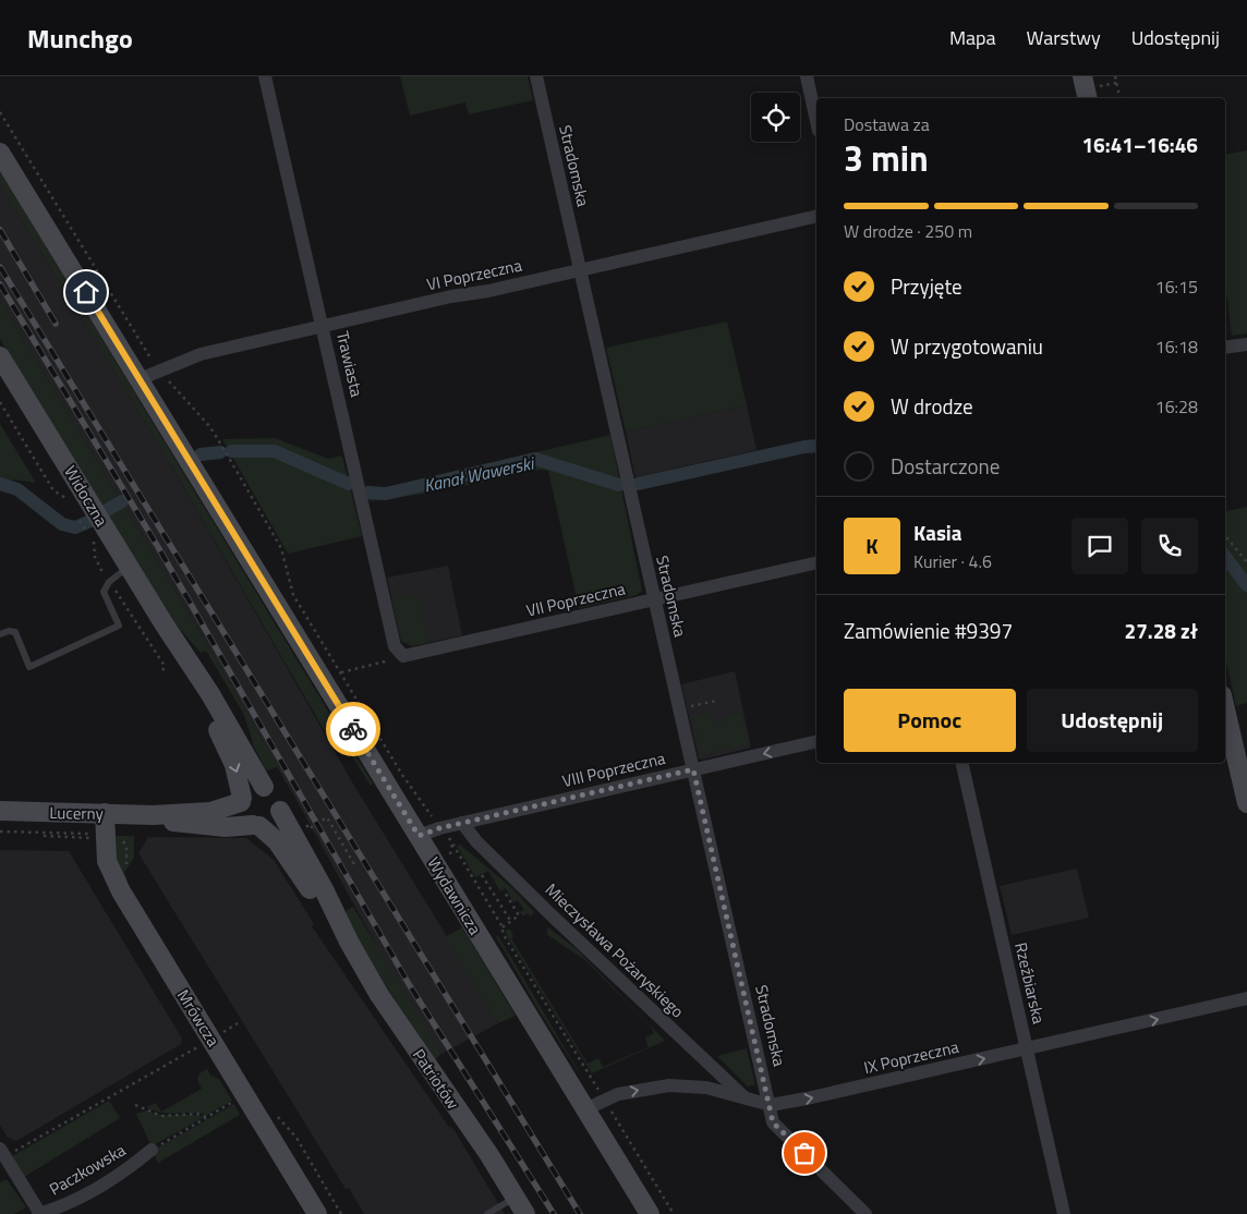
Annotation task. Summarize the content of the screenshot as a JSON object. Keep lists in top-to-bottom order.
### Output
{
  "streets": {
    "main road": [
      "Widoczna",
      "Lucerny",
      "Wydawnicza",
      "Mrówcza",
      "Patriotów"
    ],
    "street": [
      "Stradomska",
      "VI Poprzeczna",
      "Trawiasta",
      "VII Poprzeczna",
      "VIII Poprzeczna",
      "Mieczysława Pożaryskiego",
      "Rzeźbiarska",
      "IX Poprzeczna",
      "Paczkowska"
    ]
  },
  "crossings": [
    ["Stradomska", "VI Poprzeczna"],
    ["Stradomska", "VII Poprzeczna"],
    ["Stradomska", "VIII Poprzeczna"],
    ["Stradomska", "IX Poprzeczna"],
    ["VI Poprzeczna", "Trawiasta"],
    ["VI Poprzeczna", "Wydawnicza"],
    ["Trawiasta", "VII Poprzeczna"],
    ["Widoczna", "Lucerny"],
    ["Widoczna", "Patriotów"],
    ["VIII Poprzeczna", "Wydawnicza"],
    ["VIII Poprzeczna", "Mieczysława Pożaryskiego"],
    ["Lucerny", "Mrówcza"],
    ["Lucerny", "Patriotów"],
    ["Wydawnicza", "IX Poprzeczna"],
    ["Mieczysława Pożaryskiego", "IX Poprzeczna"],
    ["Rzeźbiarska", "IX Poprzeczna"]
  ],
  "one_way": ["IX Poprzeczna"],
  "water": ["Kanał Wawerski"],
  "page": {
    "header": "Munchgo",
    "nav": ["Mapa", "Warstwy", "Udostępnij"],
    "heading": ["3 min", "Dostawa za", "16:41–16:46"],
    "panel": [
      "Kasia",
      "Kurier · 4.6",
      "Zamówienie #9397",
      "27.28 zł"
    ],
    "bar": "W drodze · 250 m",
    "list": [
      ["Przyjęte", "16:15"],
      ["W przygotowaniu", "16:18"],
      ["W drodze", "16:28"],
      "Dostarczone"
    ],
    "round": "K",
    "buttons": ["Pomoc", "Udostępnij"]
  }
}
